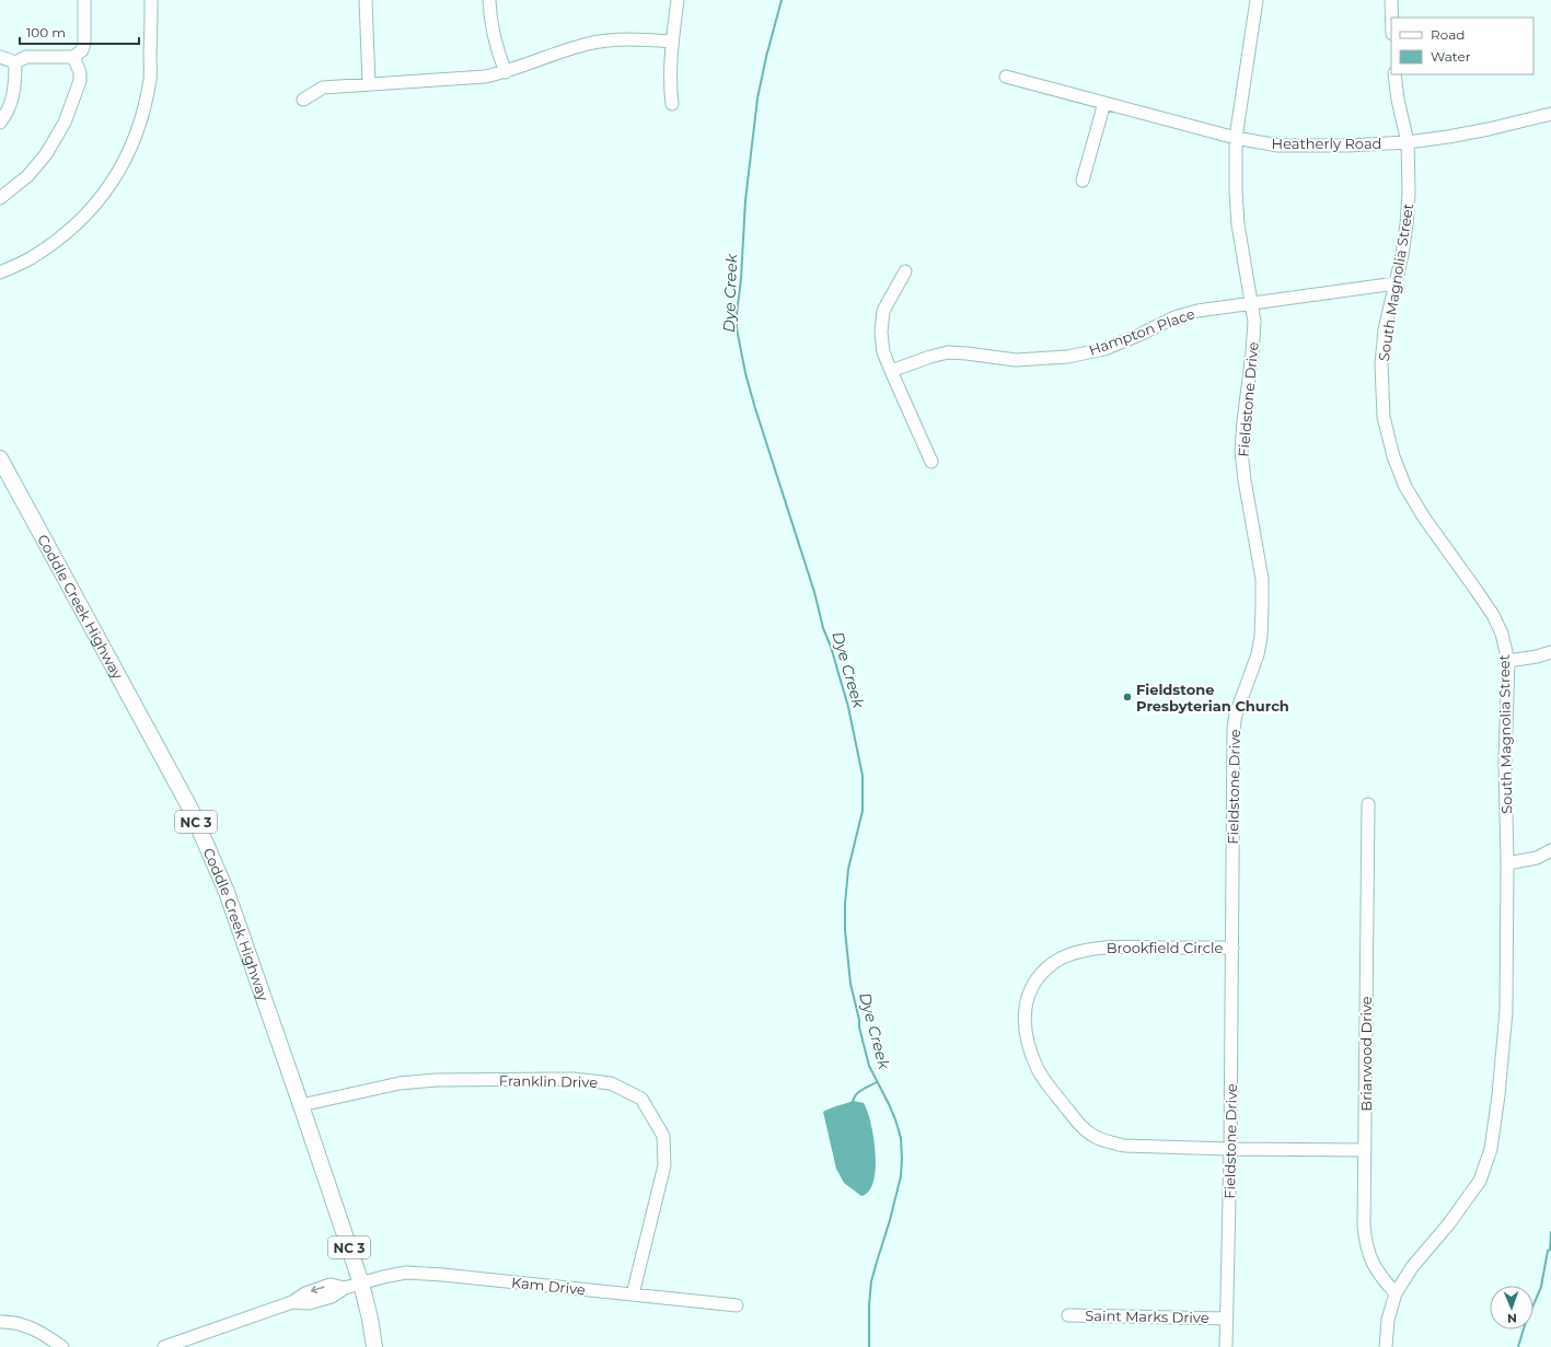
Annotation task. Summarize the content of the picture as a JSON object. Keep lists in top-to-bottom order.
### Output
{
  "streets": {
    "main road": ["Coddle Creek Highway", "NC 3"],
    "street": [
      "Heatherly Road",
      "South Magnolia Street",
      "Hampton Place",
      "Fieldstone Drive",
      "Brookfield Circle",
      "Briarwood Drive",
      "Franklin Drive",
      "Kam Drive",
      "Saint Marks Drive"
    ]
  },
  "crossings": [
    ["Heatherly Road", "South Magnolia Street"],
    ["Heatherly Road", "Fieldstone Drive"],
    ["South Magnolia Street", "Hampton Place"],
    ["South Magnolia Street", "Briarwood Drive"],
    ["Hampton Place", "Fieldstone Drive"],
    ["Fieldstone Drive", "Brookfield Circle"],
    ["Fieldstone Drive", "Saint Marks Drive"],
    ["Coddle Creek Highway", "Franklin Drive"],
    ["Coddle Creek Highway", "Kam Drive"],
    ["Brookfield Circle", "Briarwood Drive"],
    ["Franklin Drive", "Kam Drive"]
  ],
  "water": ["Dye Creek"],
  "places": ["Fieldstone Presbyterian Church"],
  "legend": ["Road", "Water"],
  "scale_bar": "100 m",
  "north": "bottom"
}
